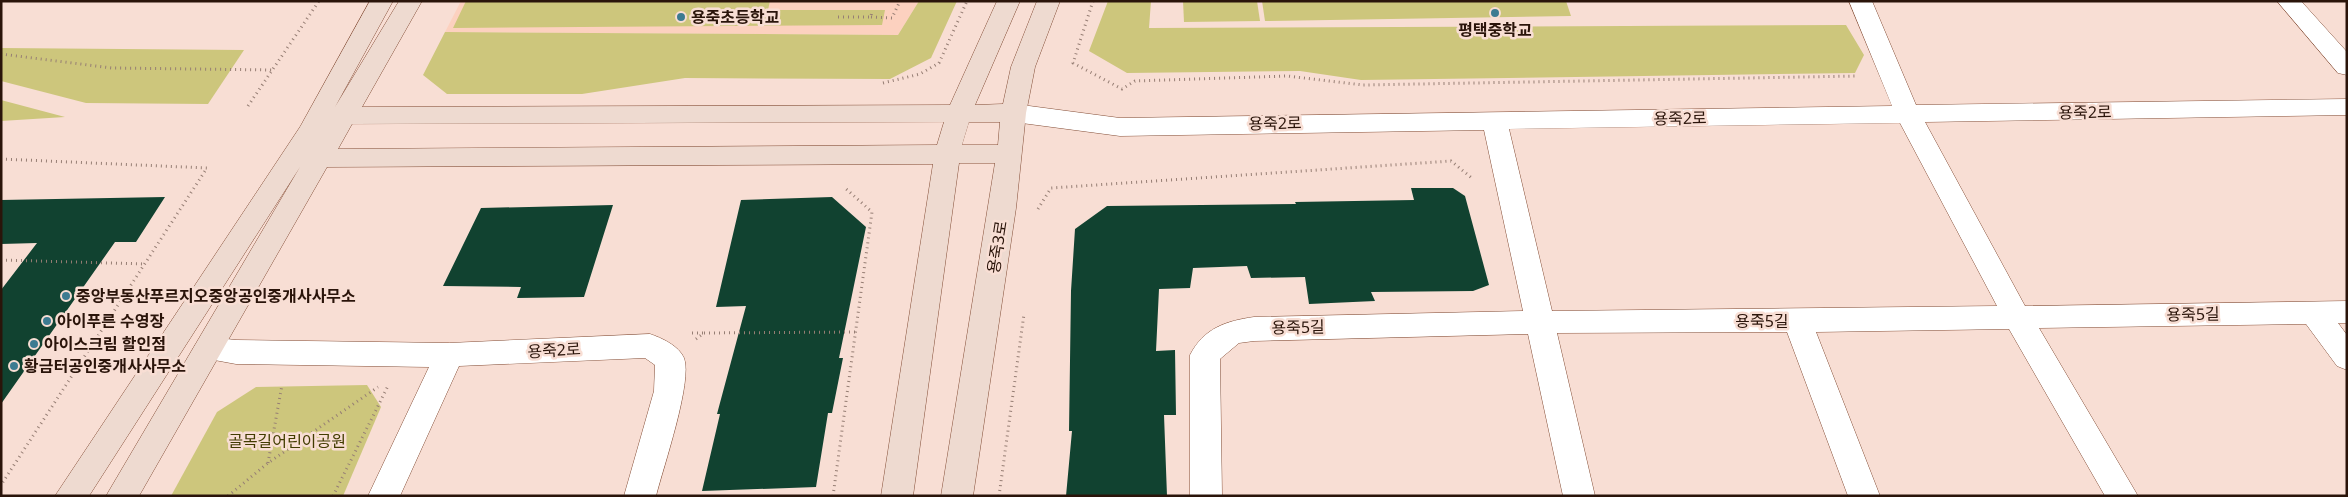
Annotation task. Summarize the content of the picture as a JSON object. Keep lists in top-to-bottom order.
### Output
{
  "streets": {
    "street": ["용죽2로", "용죽3로", "용죽5길"]
  },
  "crossings": [
    ["용죽2로", "용죽3로"]
  ],
  "parks": ["골목길어린이공원"],
  "places": [
    "평택중학교",
    "용죽초등학교",
    "중앙부동산푸르지오중앙공인중개사사무소",
    "아이푸른 수영장",
    "아이스크림 할인점",
    "황금터공인중개사사무소"
  ]
}
